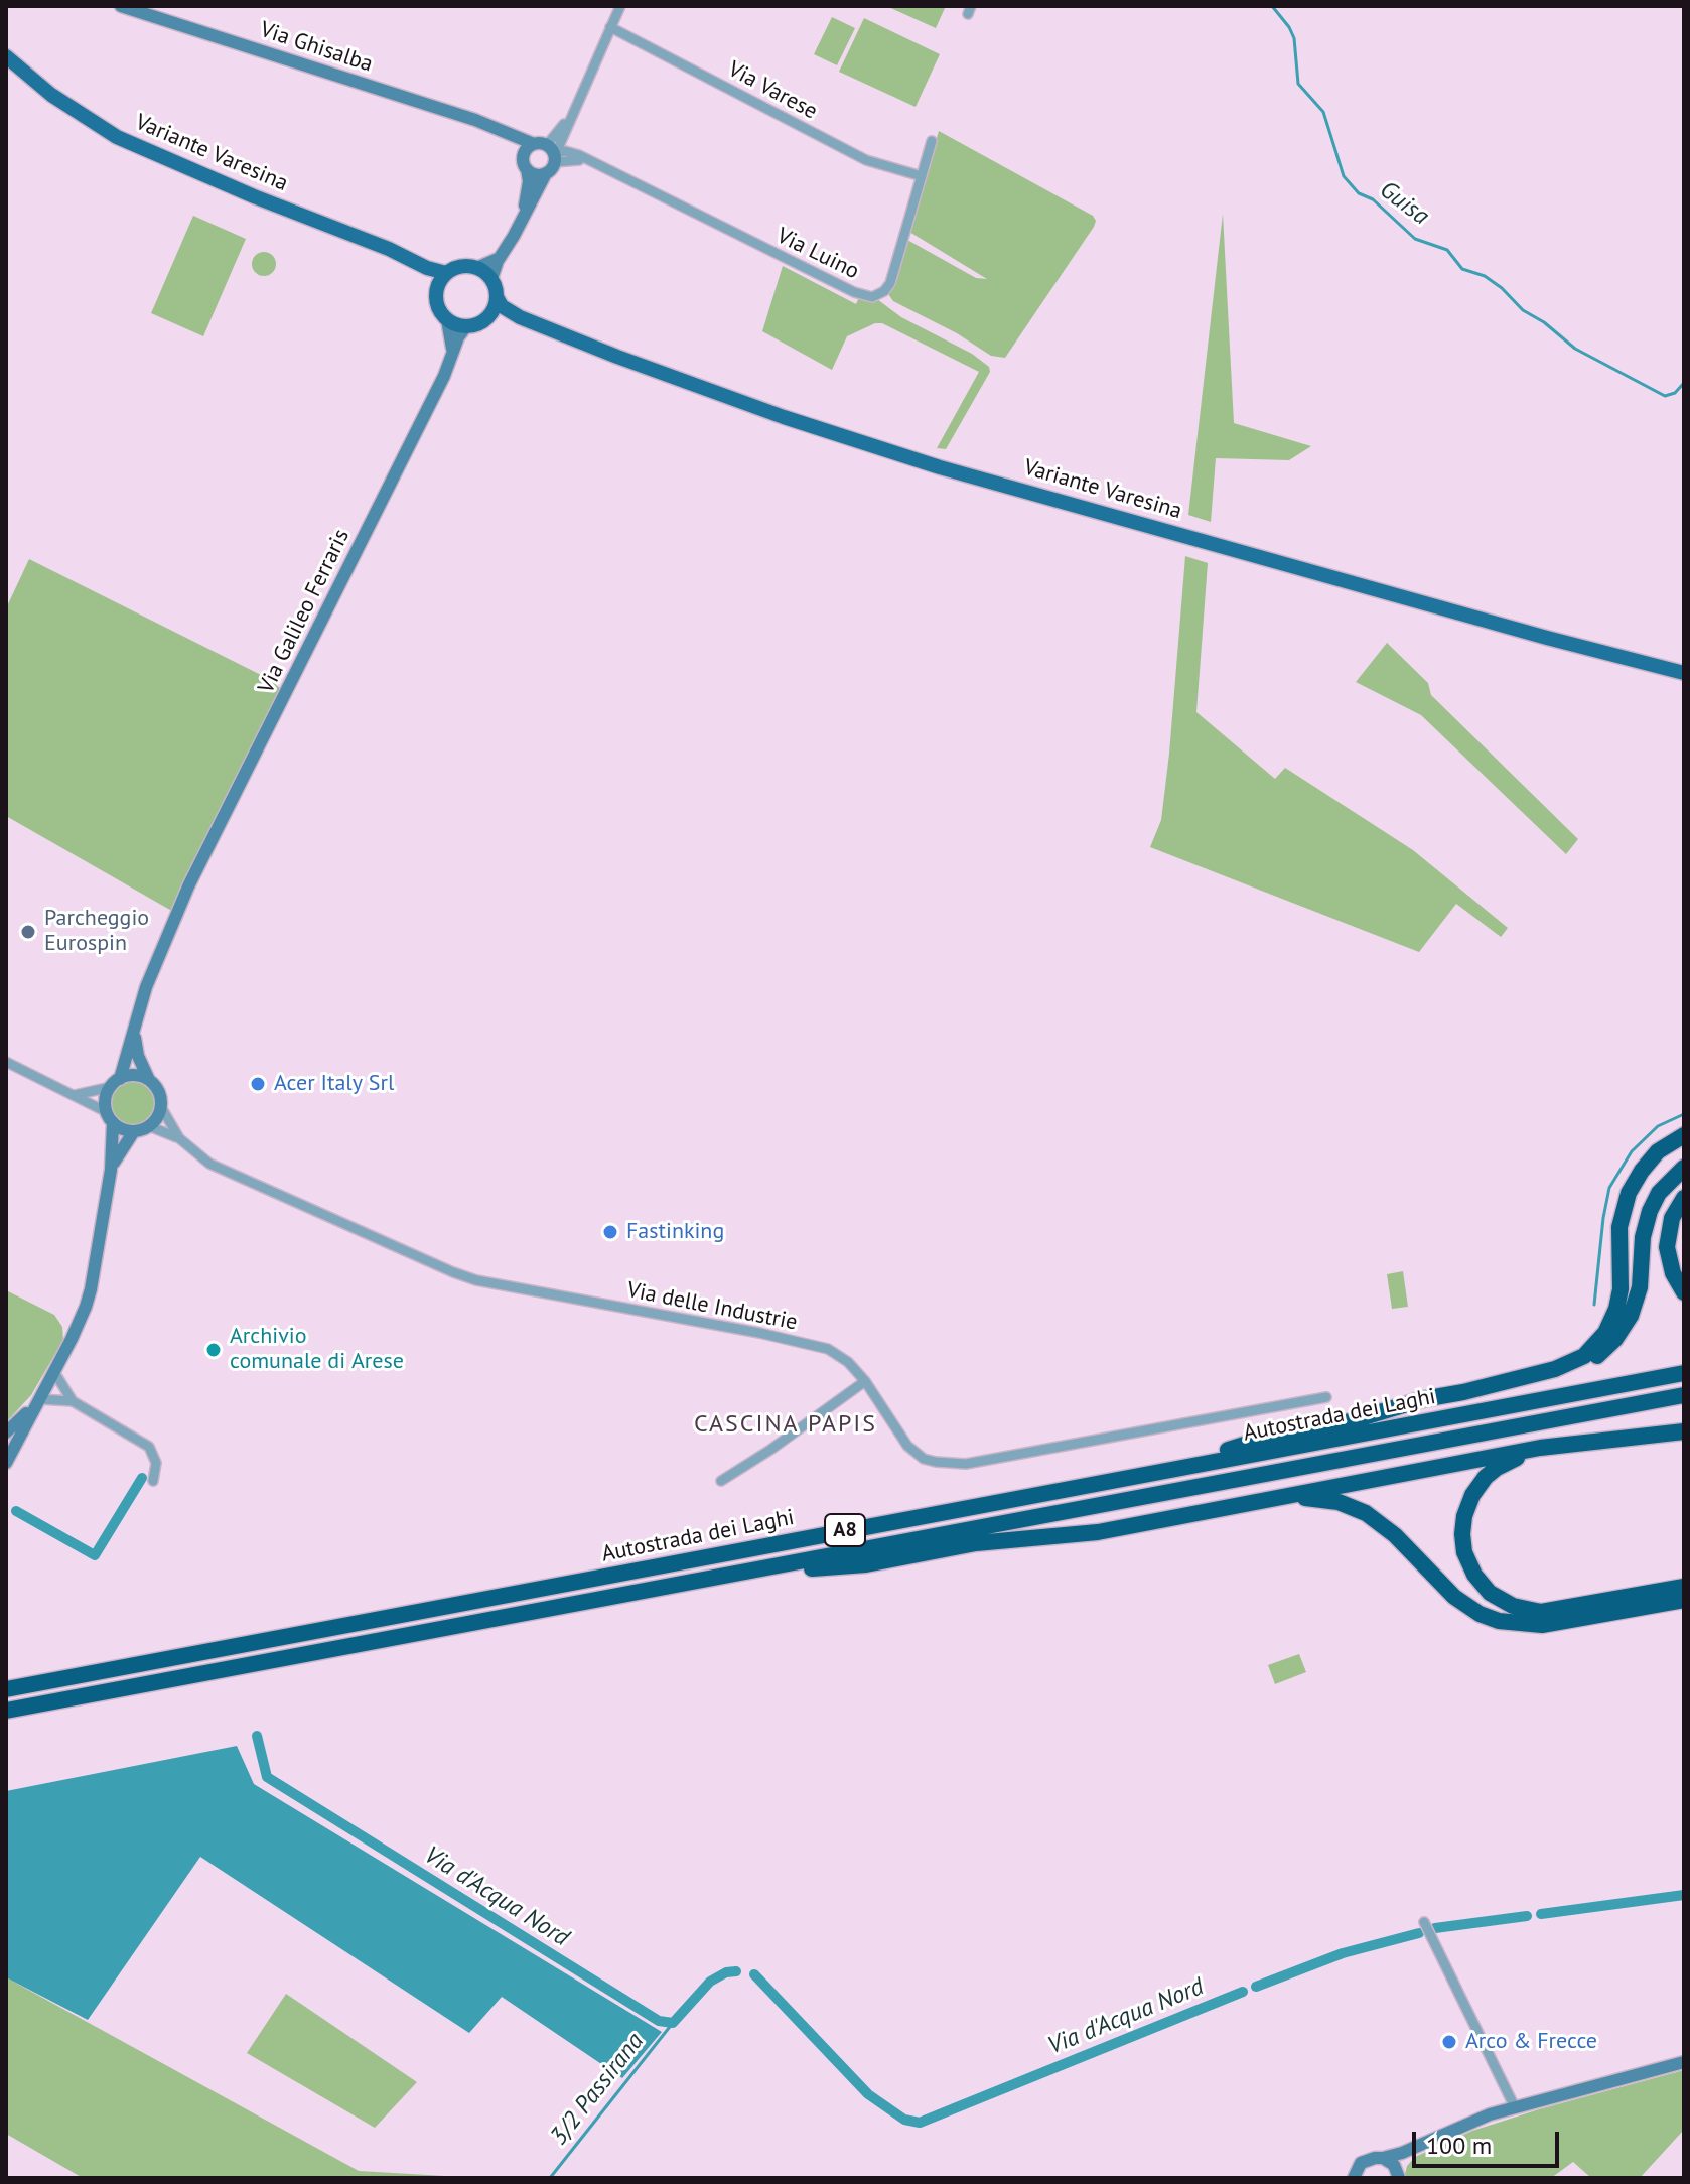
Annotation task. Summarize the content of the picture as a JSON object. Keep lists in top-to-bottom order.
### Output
{
  "streets": {
    "highway": ["Autostrada dei Laghi", "A8"],
    "main road": ["Variante Varesina"],
    "street": [
      "Via Ghisalba",
      "Via Varese",
      "Via Luino",
      "Via Galileo Ferraris",
      "Via delle Industrie"
    ]
  },
  "crossings": [
    ["Via Ghisalba", "Via Luino"],
    ["Via Varese", "Via Luino"],
    ["Variante Varesina", "Via Galileo Ferraris"],
    ["Via Galileo Ferraris", "Via delle Industrie"]
  ],
  "districts": ["CASCINA PAPIS"],
  "water": ["Guisa", "Via d'Acqua Nord", "3/2 Passirana"],
  "places": [
    "Parcheggio Eurospin",
    "Acer Italy Srl",
    "Fastinking",
    "Archivio comunale di Arese",
    "Arco & Frecce"
  ],
  "scale_bar": "100 m"
}
